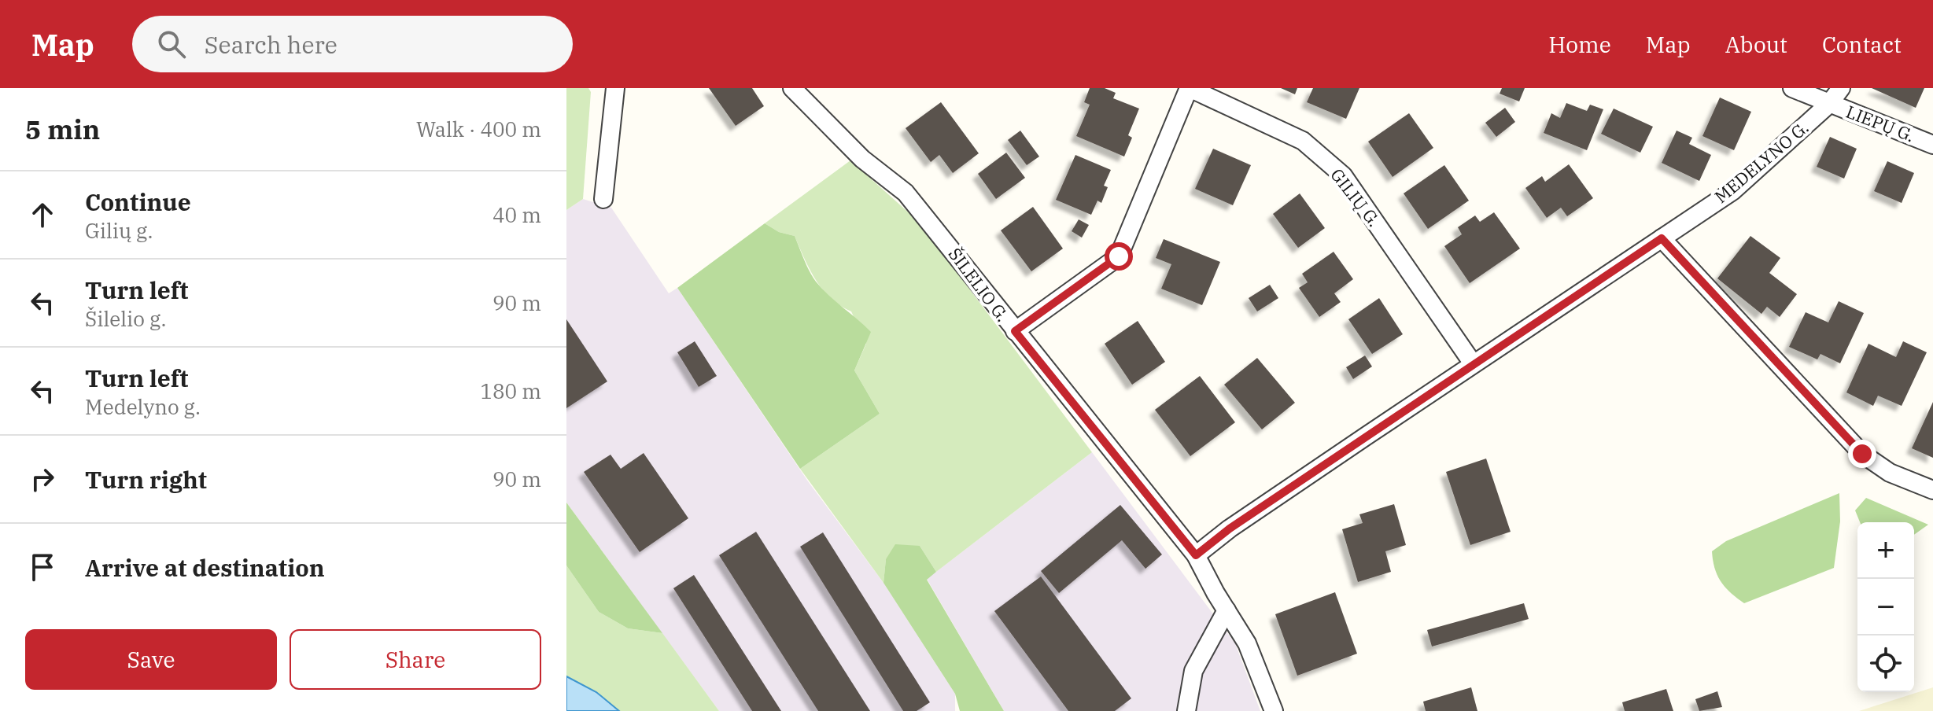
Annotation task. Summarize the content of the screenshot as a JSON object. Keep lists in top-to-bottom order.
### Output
{
  "streets": {
    "street": [
      "LIEPŲ G.",
      "MEDELYNO G.",
      "GILIŲ G.",
      "ŠILELIO G."
    ]
  },
  "crossings": [
    ["LIEPŲ G.", "MEDELYNO G."],
    ["MEDELYNO G.", "GILIŲ G."],
    ["MEDELYNO G.", "ŠILELIO G."],
    ["GILIŲ G.", "ŠILELIO G."]
  ],
  "page": {
    "header": "Map",
    "search": "Search here",
    "nav": [
      "Home",
      "Map",
      "About",
      "Contact"
    ],
    "heading": ["5 min", "Walk · 400 m"],
    "list": [
      ["Continue", "Gilių g.", "40 m"],
      ["Turn left", "Šilelio g.", "90 m"],
      ["Turn left", "Medelyno g.", "180 m"],
      ["Turn right", "90 m"],
      "Arrive at destination"
    ],
    "map_buttons": ["+", "−"],
    "buttons": ["Save", "Share"]
  }
}
